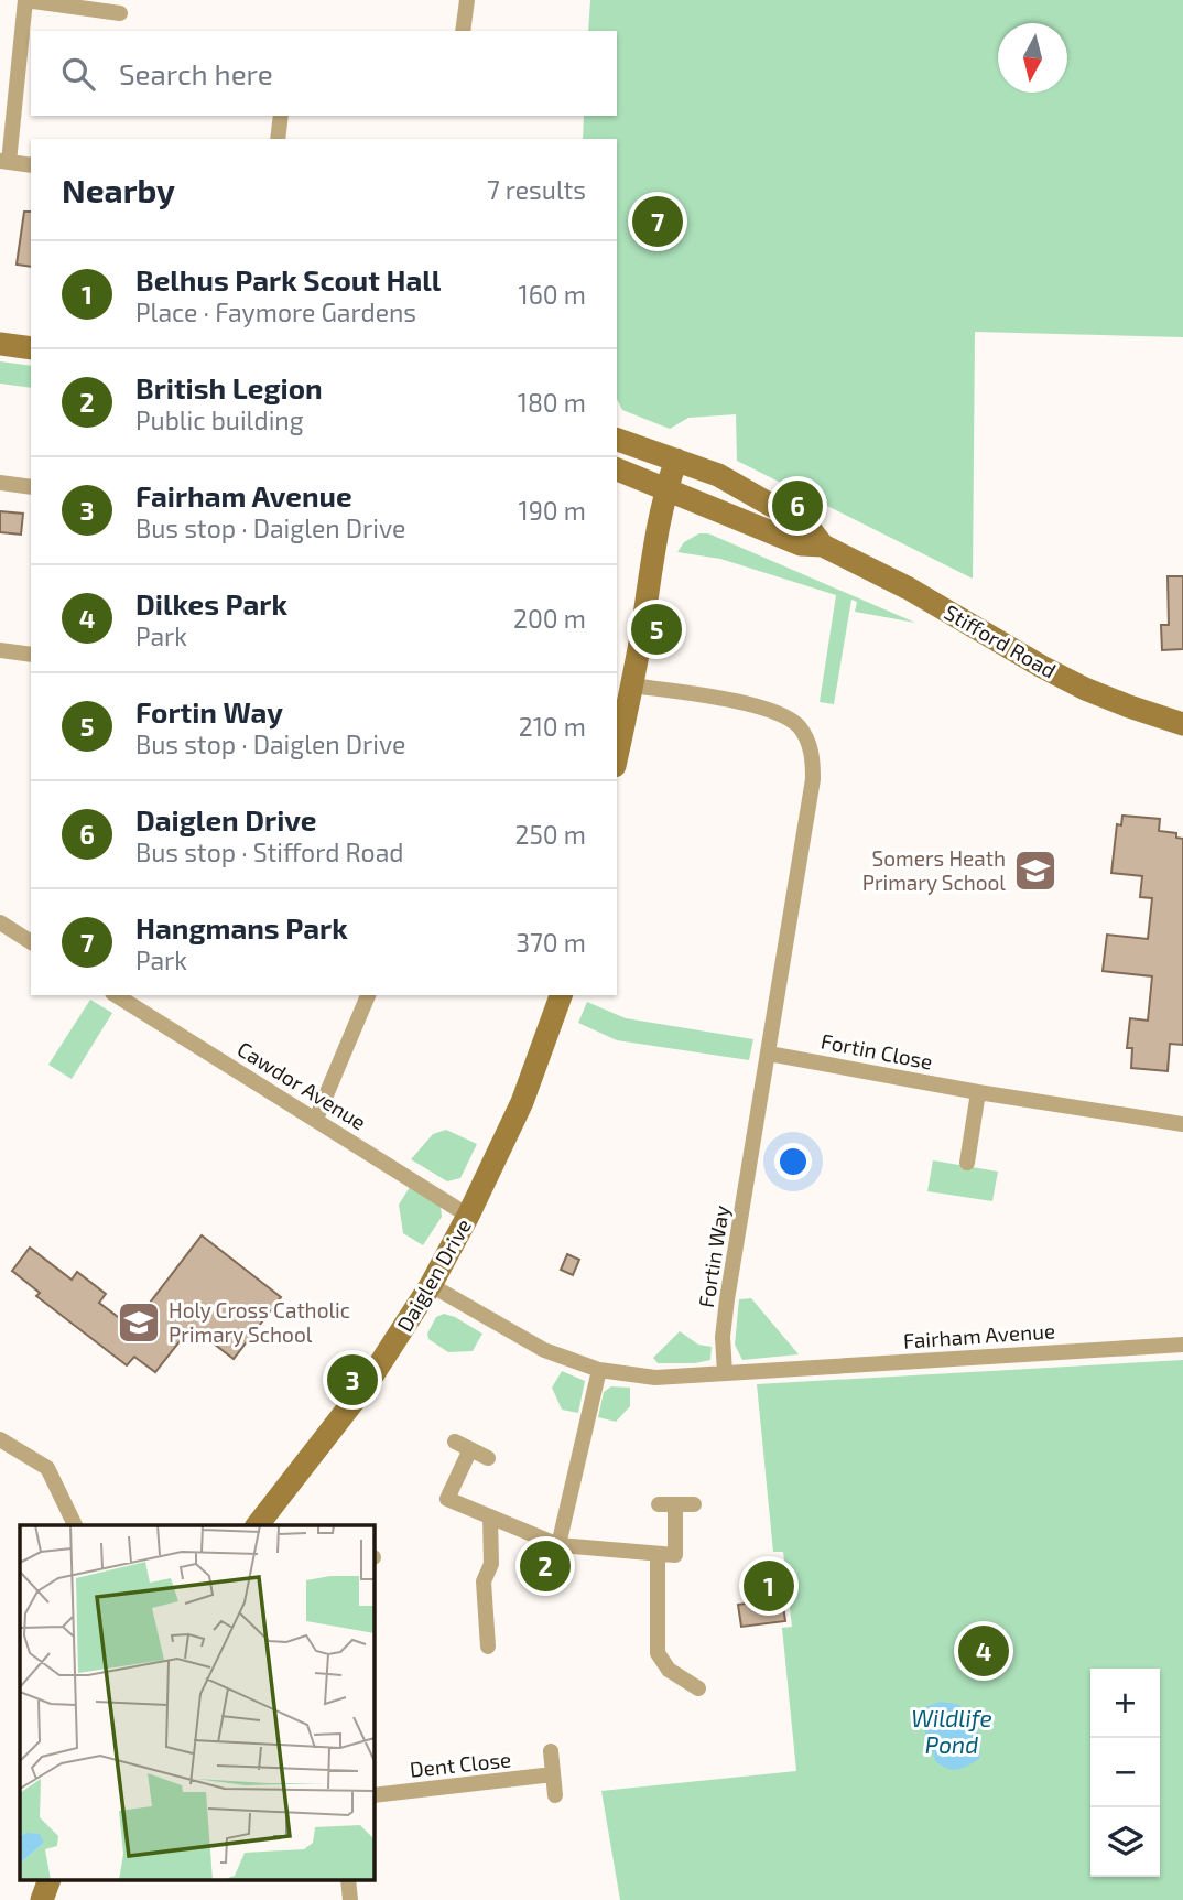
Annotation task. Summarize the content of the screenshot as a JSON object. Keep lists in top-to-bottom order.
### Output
{
  "streets": {
    "street": [
      "Stifford Road",
      "Fortin Close",
      "Cawdor Avenue",
      "Fortin Way",
      "Daiglen Drive",
      "Fairham Avenue",
      "Dent Close"
    ]
  },
  "crossings": [
    ["Fortin Close", "Fortin Way"],
    ["Cawdor Avenue", "Daiglen Drive"],
    ["Fortin Way", "Fairham Avenue"],
    ["Daiglen Drive", "Fairham Avenue"]
  ],
  "water": ["Wildlife Pond"],
  "places": {
    "school or university": ["Somers Heath Primary School", "Holy Cross Catholic Primary School"]
  },
  "north": "bottom",
  "page": {
    "search": "Search here",
    "heading": ["Nearby", "7 results"],
    "pins": [
      "7",
      "6",
      "5",
      "3",
      "2",
      "1",
      "4"
    ],
    "list": [
      {
        "mark": "1",
        "name": "Belhus Park Scout Hall",
        "note": "Place · Faymore Gardens",
        "value": "160 m"
      },
      {
        "mark": "2",
        "name": "British Legion",
        "note": "Public building",
        "value": "180 m"
      },
      {
        "mark": "3",
        "name": "Fairham Avenue",
        "note": "Bus stop · Daiglen Drive",
        "value": "190 m"
      },
      {
        "mark": "4",
        "name": "Dilkes Park",
        "note": "Park",
        "value": "200 m"
      },
      {
        "mark": "5",
        "name": "Fortin Way",
        "note": "Bus stop · Daiglen Drive",
        "value": "210 m"
      },
      {
        "mark": "6",
        "name": "Daiglen Drive",
        "note": "Bus stop · Stifford Road",
        "value": "250 m"
      },
      {
        "mark": "7",
        "name": "Hangmans Park",
        "note": "Park",
        "value": "370 m"
      }
    ],
    "map_buttons": ["+", "−"]
  }
}
